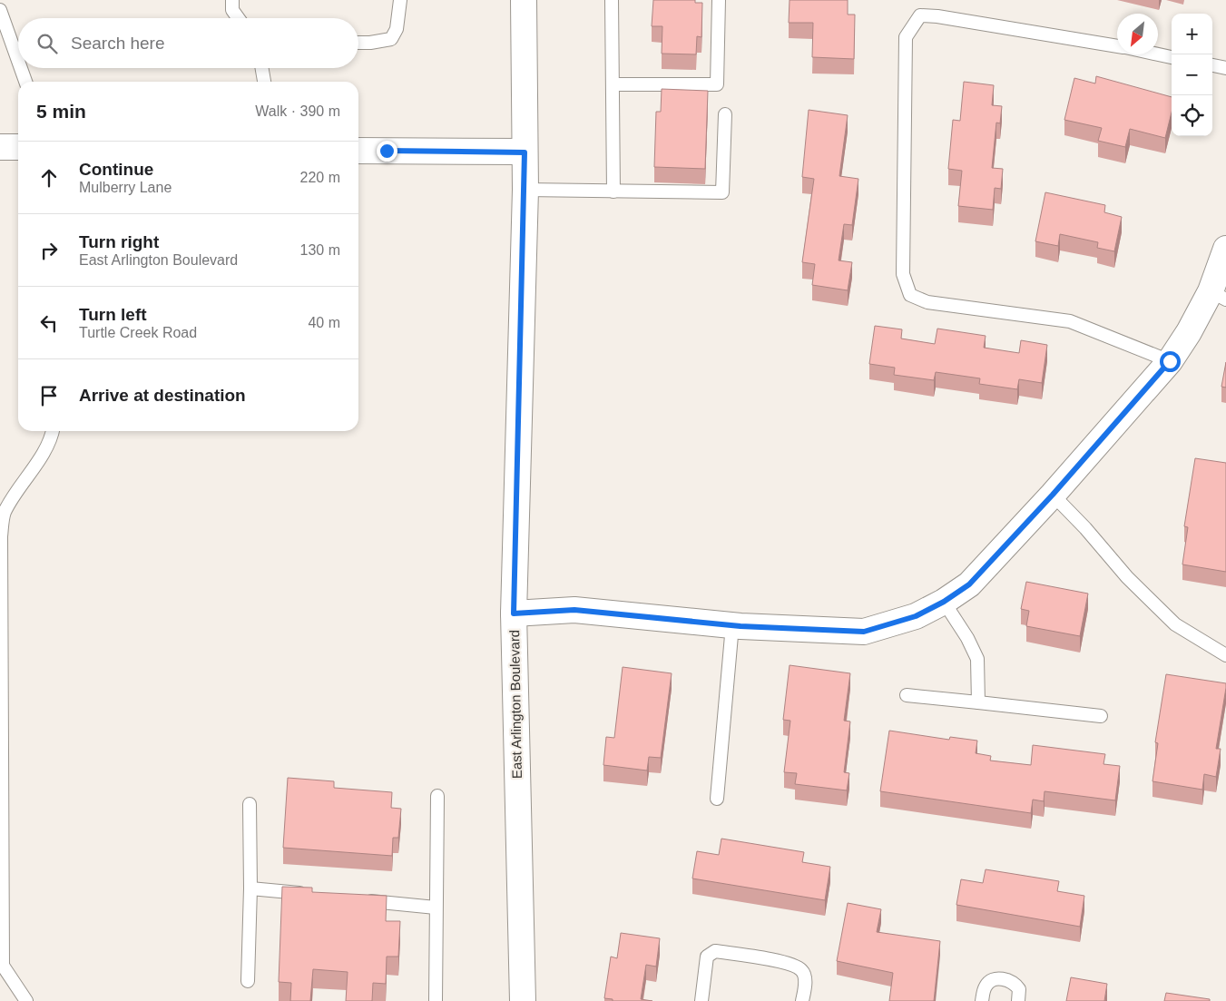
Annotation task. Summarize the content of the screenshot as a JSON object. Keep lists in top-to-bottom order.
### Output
{
  "streets": {
    "street": ["East Arlington Boulevard"]
  },
  "north": "bottom left",
  "page": {
    "map_buttons": ["+", "−"],
    "search": "Search here",
    "heading": ["5 min", "Walk · 390 m"],
    "list": [
      ["Continue", "Mulberry Lane", "220 m"],
      ["Turn right", "East Arlington Boulevard", "130 m"],
      ["Turn left", "Turtle Creek Road", "40 m"],
      "Arrive at destination"
    ]
  }
}
